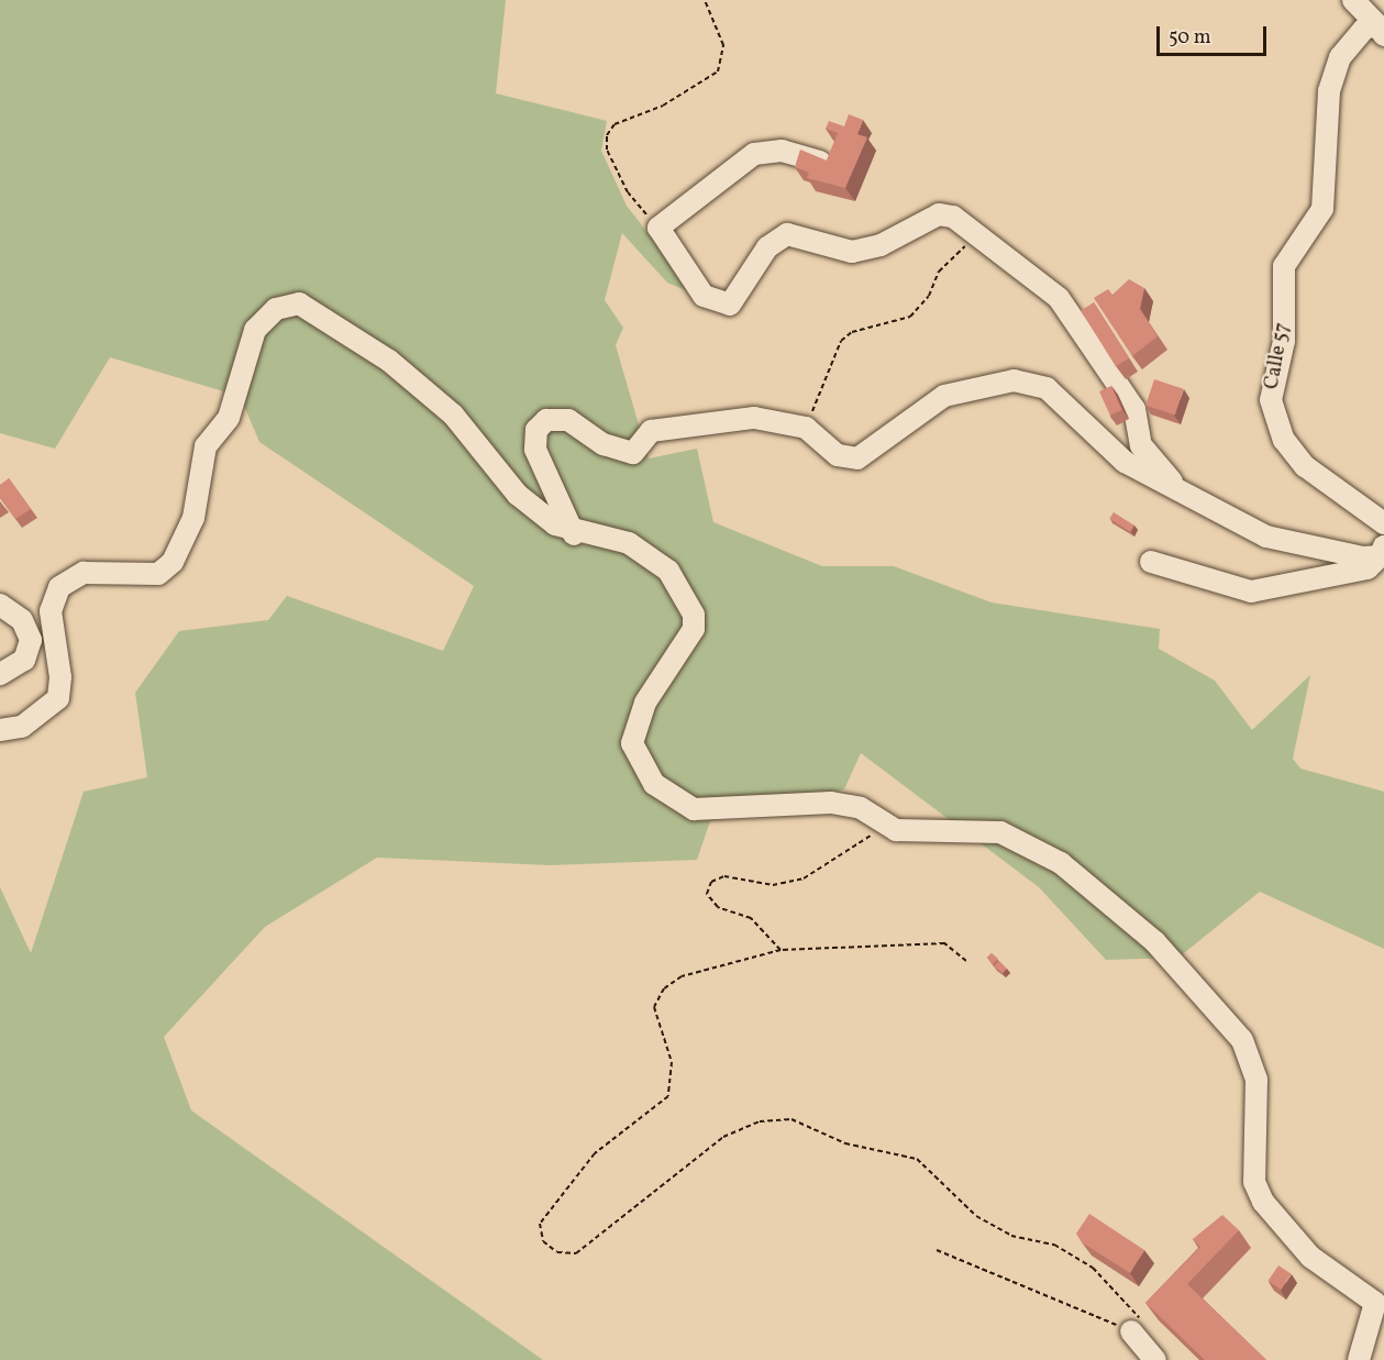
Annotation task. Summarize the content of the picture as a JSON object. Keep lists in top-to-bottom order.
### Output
{
  "streets": {
    "street": ["Calle 57"]
  },
  "scale_bar": "50 m"
}
